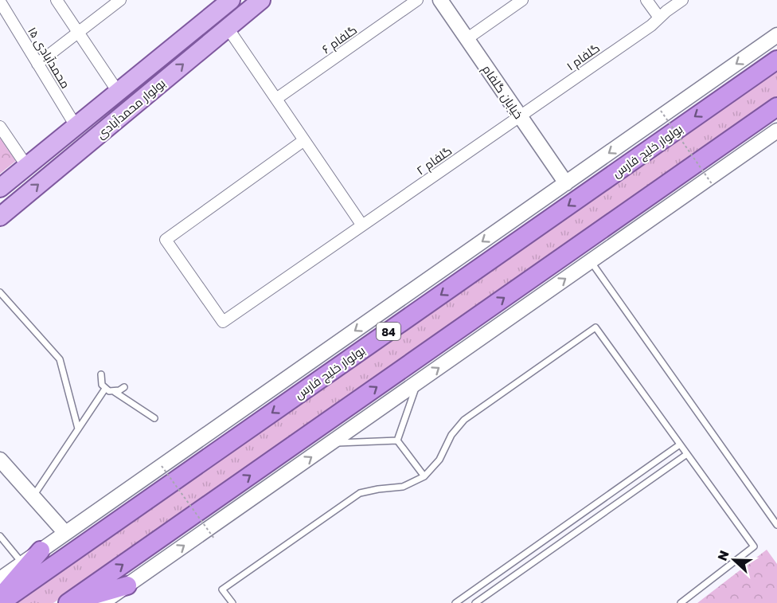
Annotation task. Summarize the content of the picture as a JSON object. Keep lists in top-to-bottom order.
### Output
{
  "streets": {
    "highway": ["بولوار خلیج فارس", "84"],
    "main road": ["بولوار محمدآبادی"],
    "street": [
      "گلفام ۶",
      "گلفام ۱",
      "محمدآبادی ۱۵",
      "خیابان گلفام",
      "گلفام ۲"
    ]
  },
  "crossings": [
    ["گلفام ۱", "خیابان گلفام"],
    ["گلفام ۱", "گلفام ۲"],
    ["محمدآبادی ۱۵", "بولوار محمدآبادی"],
    ["خیابان گلفام", "گلفام ۲"]
  ],
  "north": "left"
}
